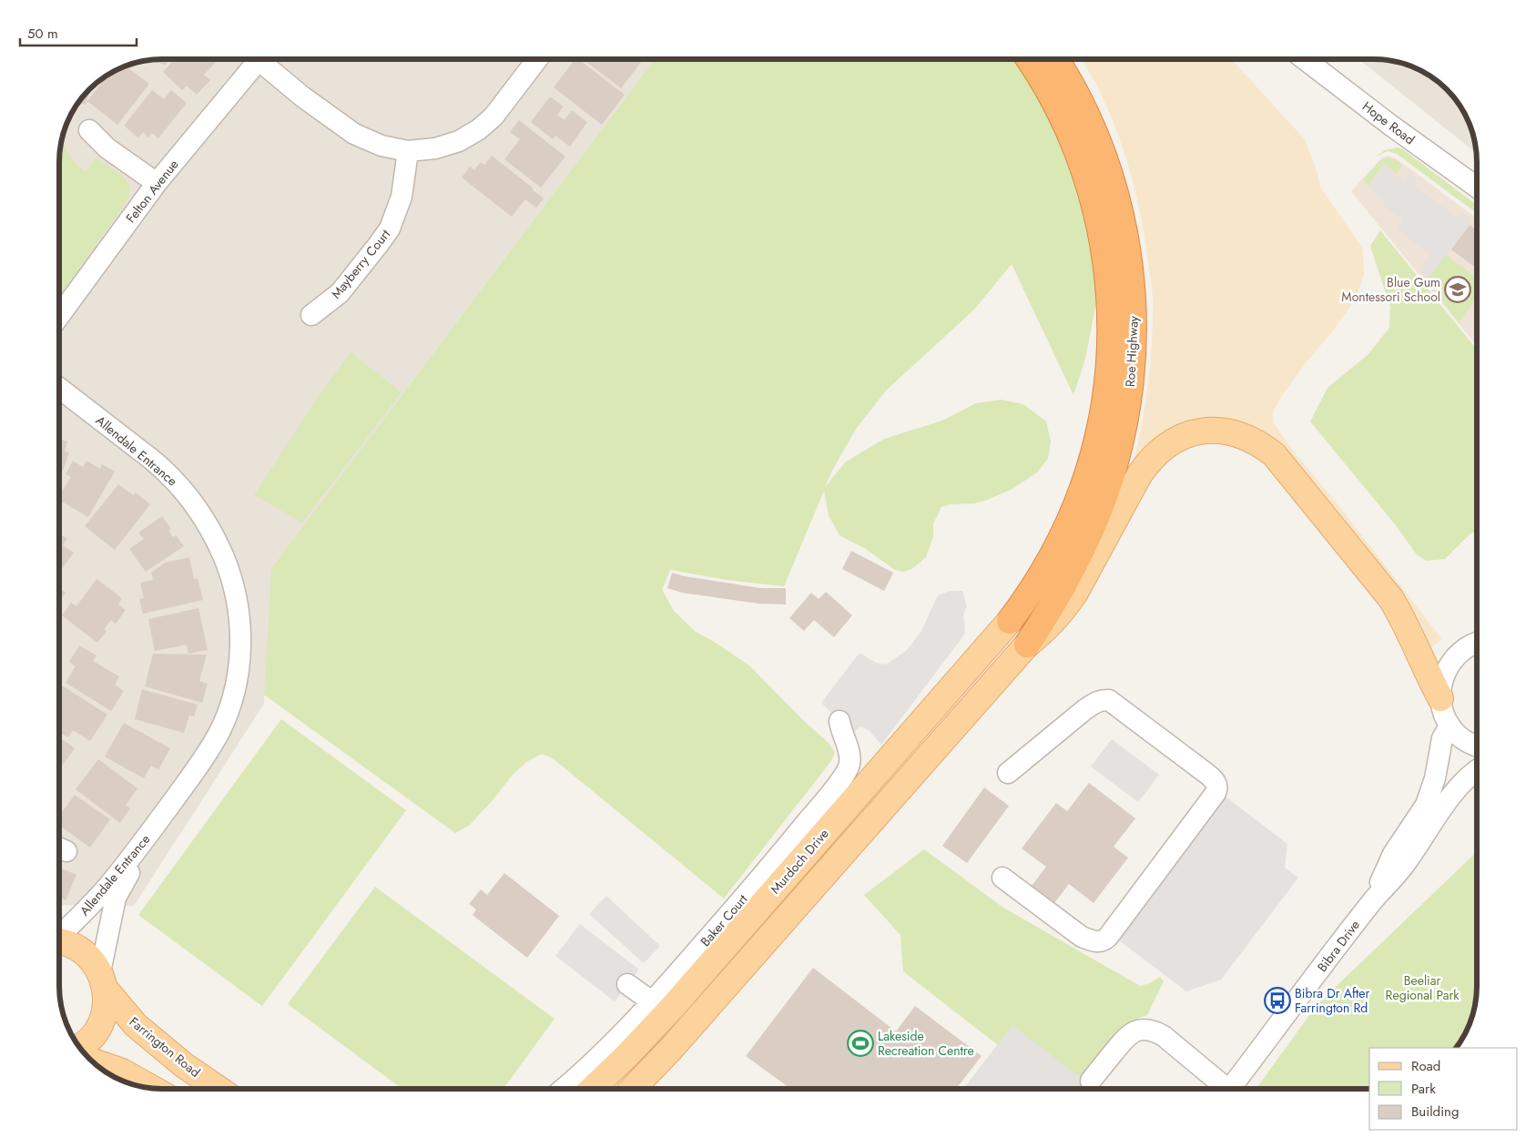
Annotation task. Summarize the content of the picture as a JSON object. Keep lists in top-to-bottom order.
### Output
{
  "streets": {
    "highway": ["Roe Highway"],
    "main road": ["Murdoch Drive", "Farrington Road"],
    "street": [
      "Hope Road",
      "Felton Avenue",
      "Mayberry Court",
      "Allendale Entrance",
      "Baker Court",
      "Bibra Drive"
    ]
  },
  "crossings": [
    ["Roe Highway", "Murdoch Drive"],
    ["Allendale Entrance", "Farrington Road"]
  ],
  "parks": ["Beeliar Regional Park"],
  "places": {
    "school or university": ["Blue Gum Montessori School"],
    "bus stop": ["Bibra Dr After Farrington Rd"],
    "sports": ["Lakeside Recreation Centre"]
  },
  "legend": ["Road", "Park", "Building"],
  "scale_bar": "50 m"
}
